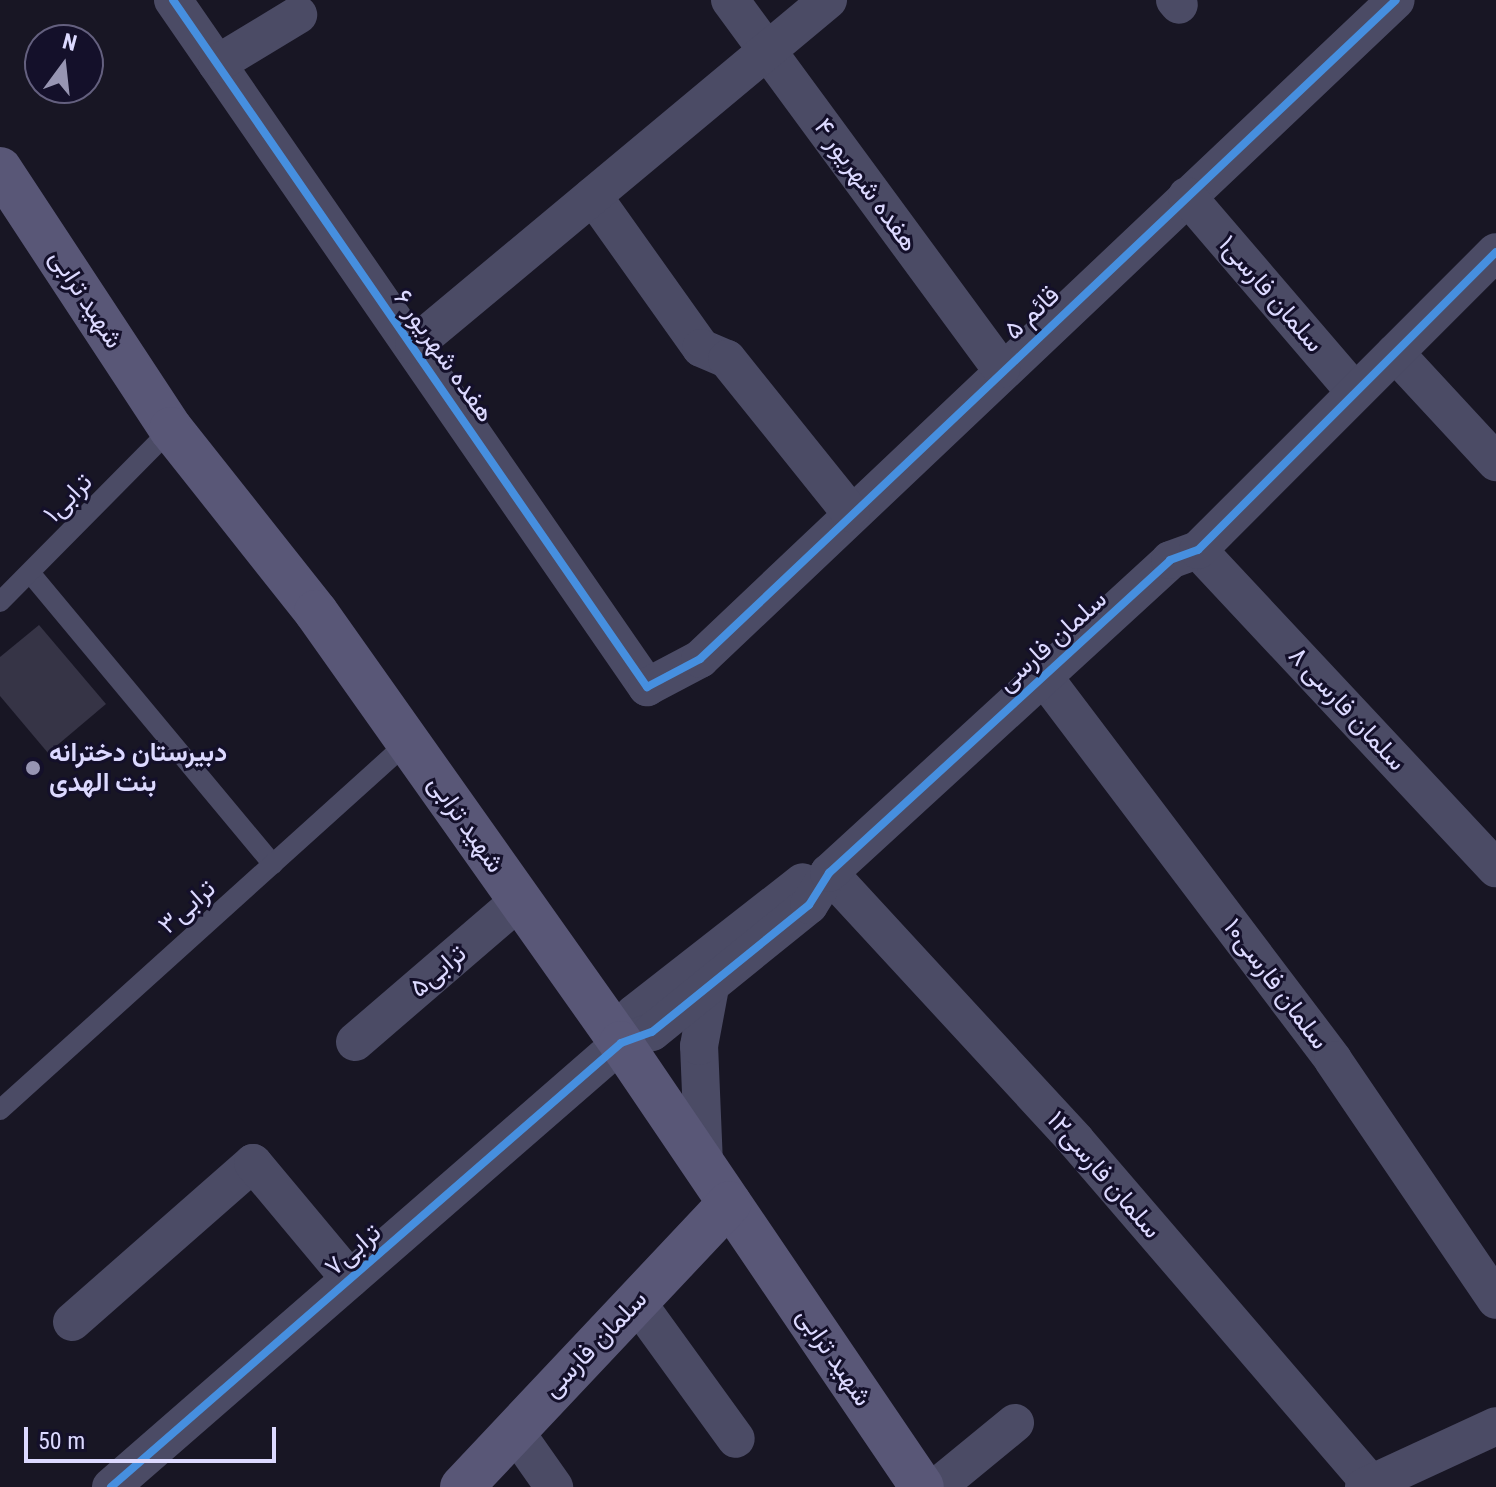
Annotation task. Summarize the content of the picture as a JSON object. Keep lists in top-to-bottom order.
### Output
{
  "streets": {
    "street": [
      "هفده شهریور ۴",
      "سلمان فارسی۱",
      "شهید ترابی",
      "قائم ۵",
      "هفده شهریور ۶",
      "سلمان فارسی",
      "سلمان فارسی ۸",
      "ترابی۵",
      "سلمان فارسی۱۰",
      "سلمان فارسی۱۲",
      "ترابی۷"
    ],
    "lane": ["ترابی۱", "ترابی۳"]
  },
  "crossings": [
    ["هفده شهریور ۴", "قائم ۵"],
    ["سلمان فارسی۱", "قائم ۵"],
    ["سلمان فارسی۱", "سلمان فارسی"],
    ["شهید ترابی", "ترابی۱"],
    ["شهید ترابی", "سلمان فارسی"],
    ["شهید ترابی", "ترابی۳"],
    ["شهید ترابی", "ترابی۵"],
    ["شهید ترابی", "ترابی۷"],
    ["قائم ۵", "هفده شهریور ۶"],
    ["سلمان فارسی", "سلمان فارسی ۸"],
    ["سلمان فارسی", "سلمان فارسی۱۰"],
    ["سلمان فارسی", "سلمان فارسی۱۲"],
    ["سلمان فارسی", "ترابی۷"]
  ],
  "places": ["دبیرستان دخترانه بنت الهدی"],
  "scale_bar": "50 m",
  "north": "top"
}
